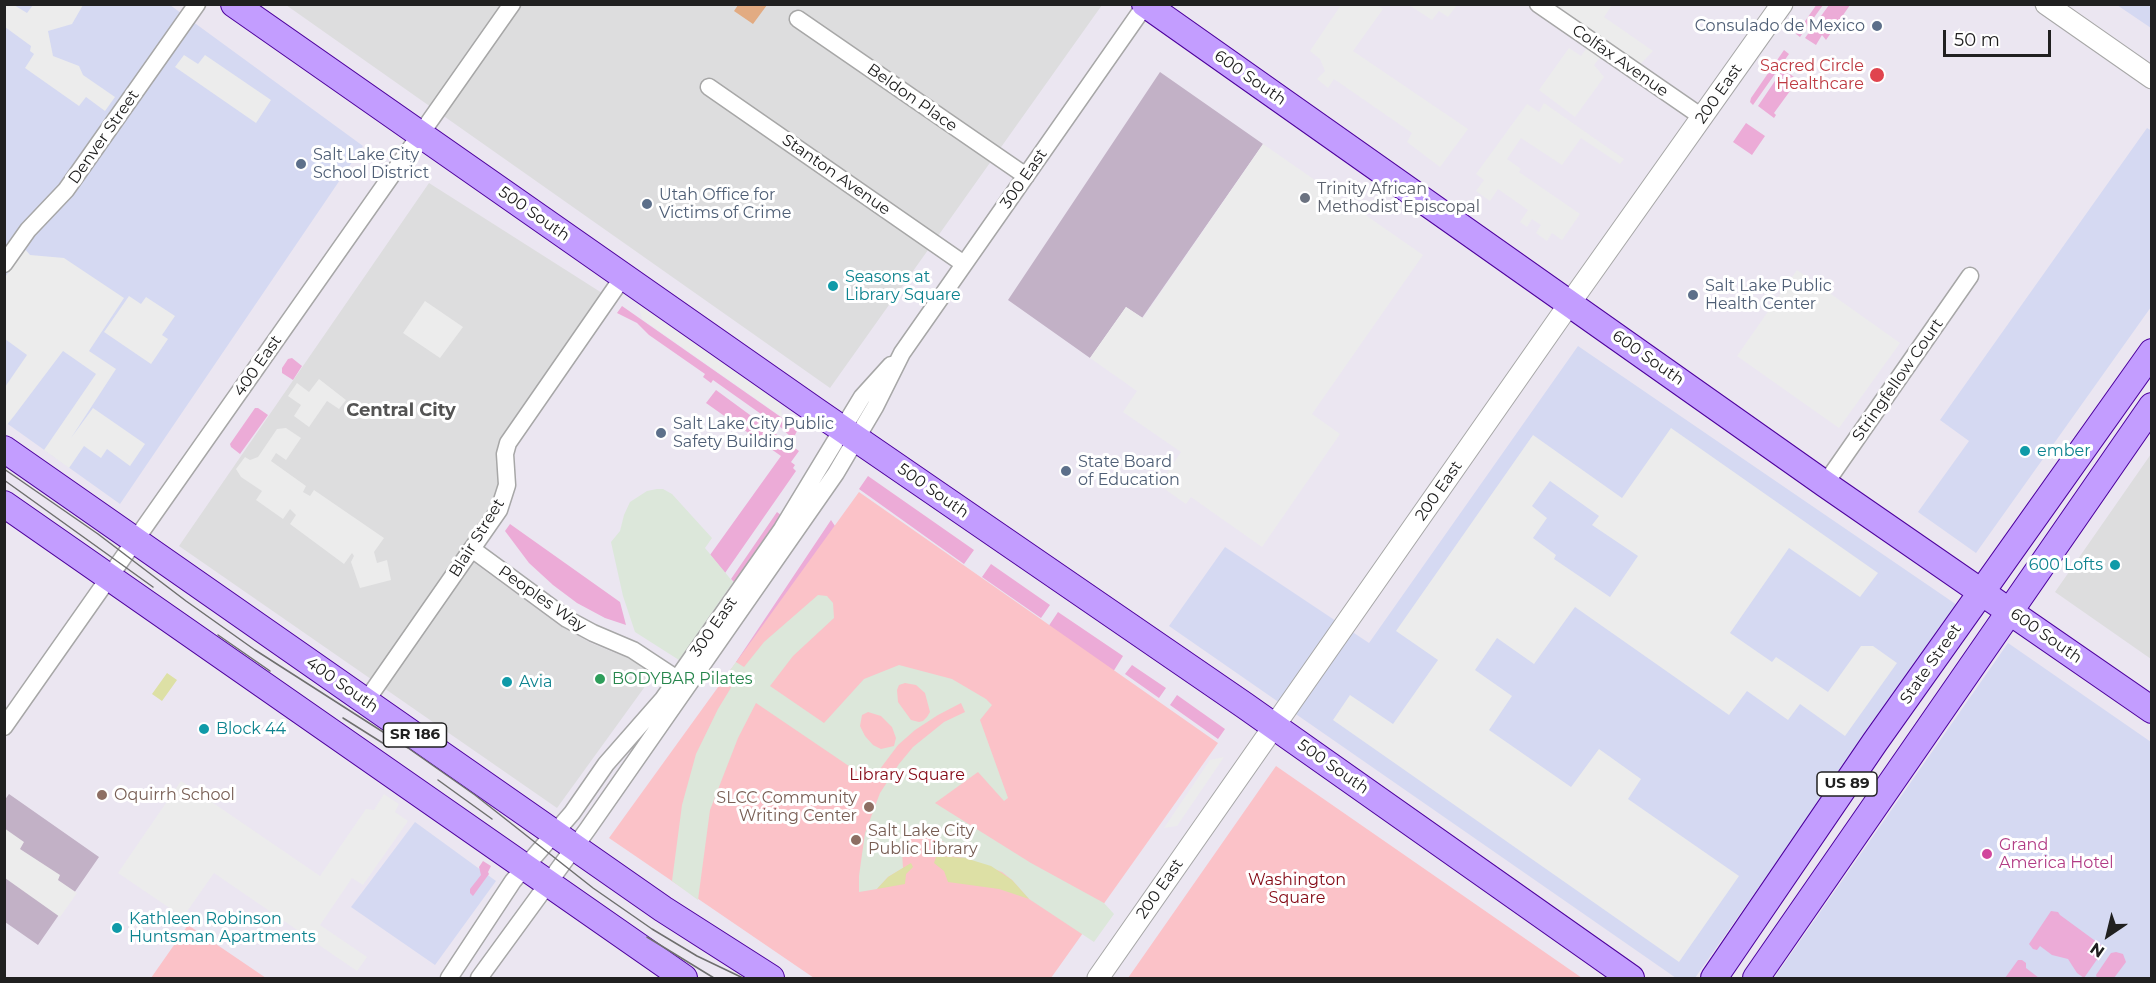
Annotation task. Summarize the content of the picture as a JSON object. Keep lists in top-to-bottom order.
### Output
{
  "streets": {
    "main road": [
      "600 South",
      "500 South",
      "State Street",
      "400 South",
      "SR 186",
      "US 89"
    ],
    "street": [
      "Colfax Avenue",
      "200 East",
      "Beldon Place",
      "Denver Street",
      "Stanton Avenue",
      "300 East",
      "400 East",
      "Stringfellow Court",
      "Blair Street",
      "Peoples Way"
    ]
  },
  "crossings": [
    ["Colfax Avenue", "200 East"],
    ["600 South", "200 East"],
    ["600 South", "300 East"],
    ["600 South", "Stringfellow Court"],
    ["600 South", "State Street"],
    ["200 East", "500 South"],
    ["Beldon Place", "300 East"],
    ["Stanton Avenue", "300 East"],
    ["300 East", "500 South"],
    ["300 East", "Peoples Way"],
    ["300 East", "400 South"],
    ["300 East", "SR 186"],
    ["500 South", "400 East"],
    ["500 South", "Blair Street"],
    ["400 East", "400 South"],
    ["400 East", "SR 186"],
    ["Blair Street", "Peoples Way"],
    ["Blair Street", "400 South"]
  ],
  "districts": ["Central City"],
  "parks": ["Library Square", "Washington Square"],
  "places": [
    "Consulado de Mexico",
    "Sacred Circle Healthcare",
    "Salt Lake City School District",
    "Trinity African Methodist Episcopal",
    "Utah Office for Victims of Crime",
    "Seasons at Library Square",
    "Salt Lake Public Health Center",
    "Salt Lake City Public Safety Building",
    "ember",
    "State Board of Education",
    "600 Lofts",
    "BODYBAR Pilates",
    "Avia",
    "Block 44",
    "Oquirrh School",
    "SLCC Community Writing Center",
    "Salt Lake City Public Library",
    "Grand America Hotel",
    "Kathleen Robinson Huntsman Apartments"
  ],
  "scale_bar": "50 m",
  "north": "bottom left"
}
